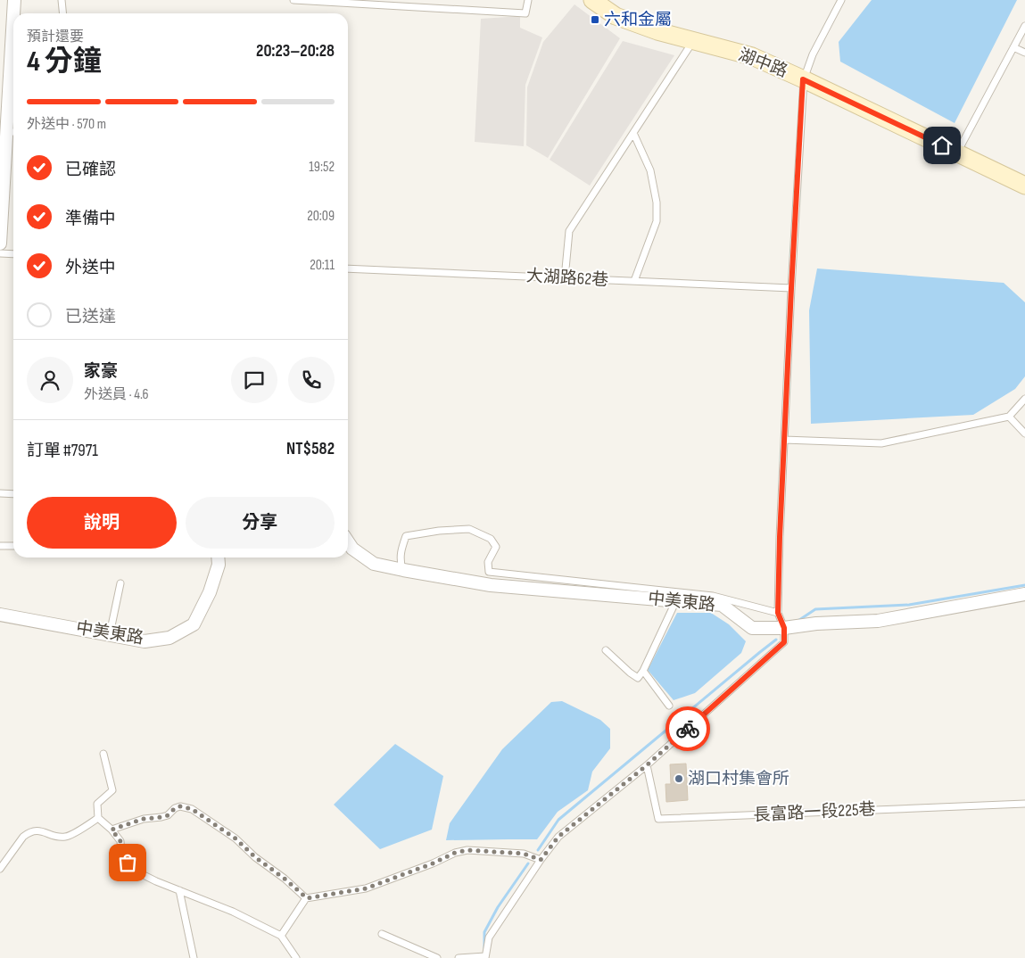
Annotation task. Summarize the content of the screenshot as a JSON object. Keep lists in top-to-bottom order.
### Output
{
  "streets": {
    "street": ["湖中路", "中美東路"],
    "lane": ["大湖路62巷", "長富路一段225巷"]
  },
  "places": {
    "transit": ["六和金屬"],
    "other": ["湖口村集會所"]
  },
  "page": {
    "heading": ["4 分鐘", "預計還要", "20:23–20:28"],
    "panel": [
      "家豪",
      "外送員 · 4.6",
      "訂單 #7971",
      "NT$582"
    ],
    "bar": "外送中 · 570 m",
    "list": [
      ["已確認", "19:52"],
      ["準備中", "20:09"],
      ["外送中", "20:11"],
      "已送達"
    ],
    "buttons": ["說明", "分享"]
  }
}
